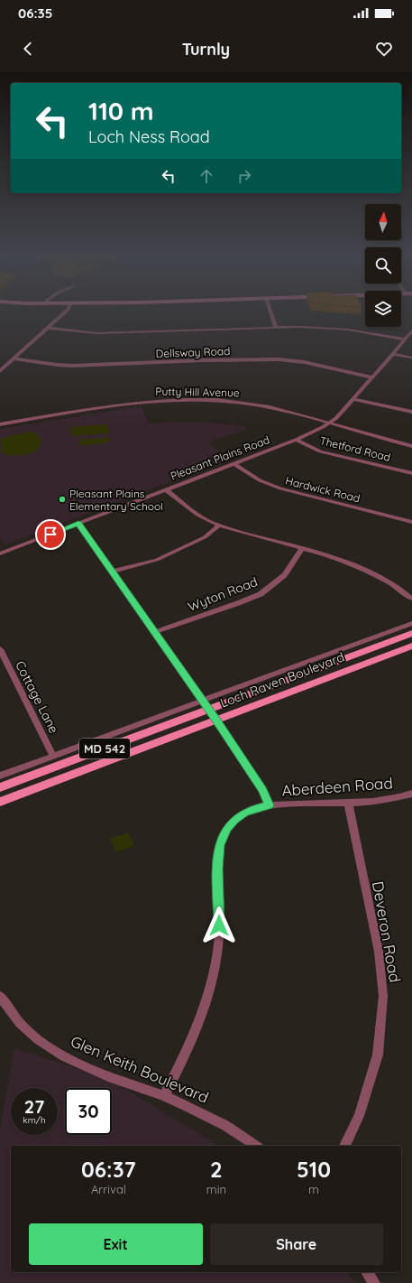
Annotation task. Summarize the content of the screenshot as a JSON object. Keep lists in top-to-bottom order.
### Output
{
  "streets": {
    "main road": ["Loch Raven Boulevard", "MD 542"],
    "street": [
      "Dellsway Road",
      "Putty Hill Avenue",
      "Thetford Road",
      "Pleasant Plains Road",
      "Hardwick Road",
      "Wyton Road",
      "Cottage Lane",
      "Aberdeen Road",
      "Deveron Road",
      "Glen Keith Boulevard"
    ]
  },
  "crossings": [
    ["Dellsway Road", "Pleasant Plains Road"],
    ["Putty Hill Avenue", "Pleasant Plains Road"],
    ["Thetford Road", "Pleasant Plains Road"],
    ["Pleasant Plains Road", "Hardwick Road"],
    ["Loch Raven Boulevard", "Cottage Lane"],
    ["Aberdeen Road", "Deveron Road"],
    ["Aberdeen Road", "Glen Keith Boulevard"]
  ],
  "places": ["Pleasant Plains Elementary School"],
  "north": "top",
  "page": {
    "status": "06:35",
    "header": "Turnly",
    "turn": ["110 m", "Loch Ness Road"],
    "speed": "27 km/h",
    "limit": "30",
    "eta": [
      "06:37",
      "Arrival",
      "2",
      "min",
      "510",
      "m"
    ],
    "buttons": ["Exit", "Share"]
  }
}
